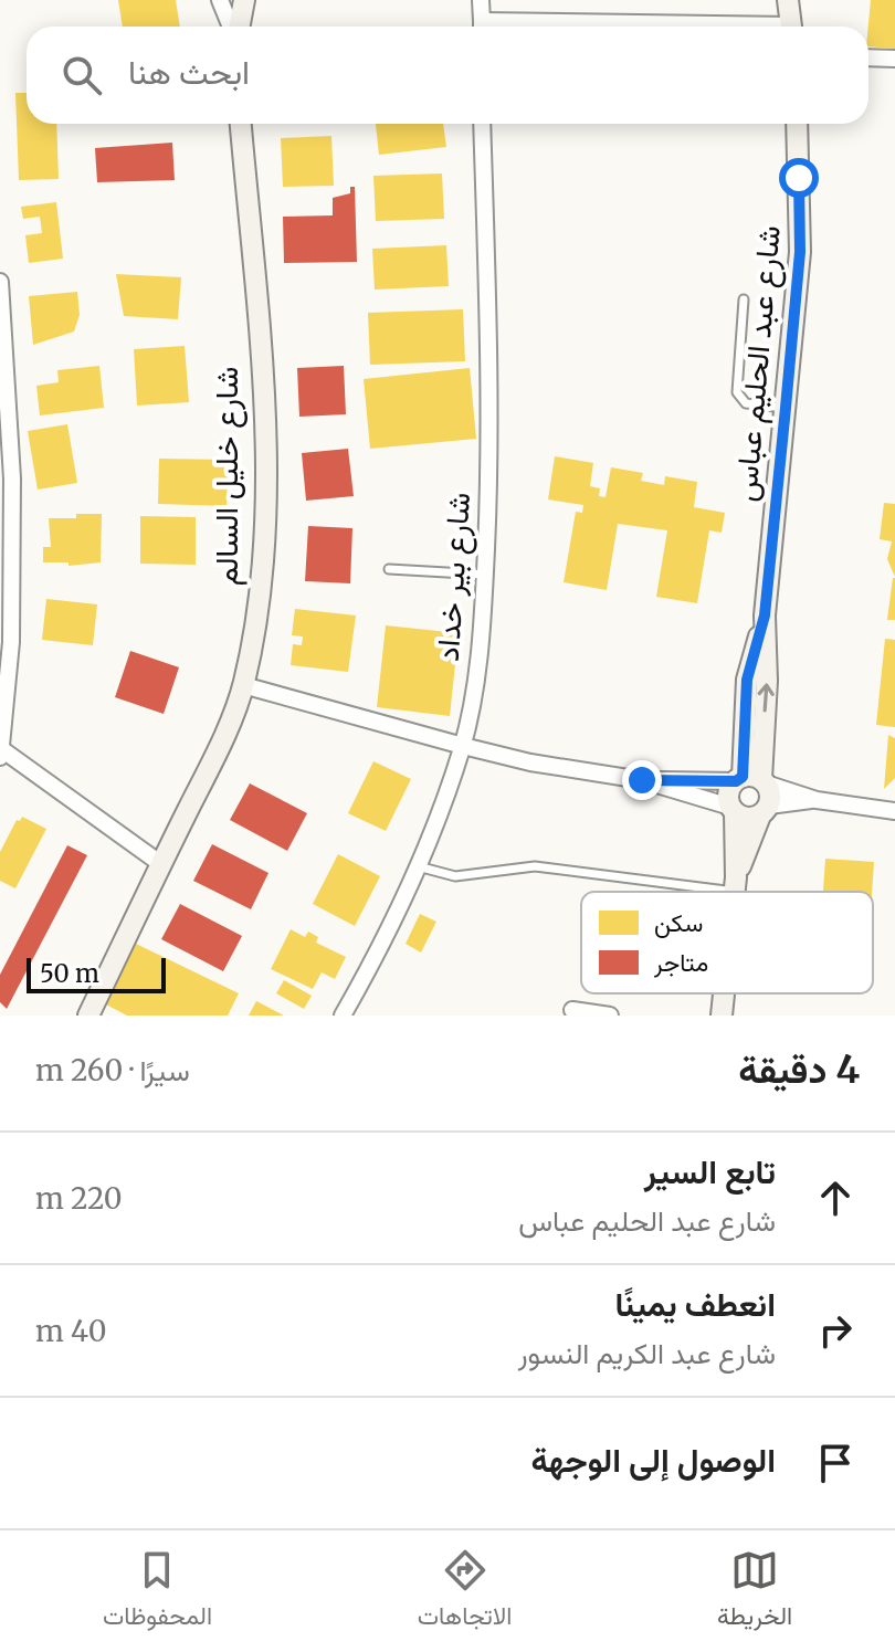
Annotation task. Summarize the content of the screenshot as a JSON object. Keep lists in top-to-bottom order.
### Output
{
  "streets": {
    "street": ["شارع عبد الحليم عباس", "شارع خليل السالم", "شارع بير خداد"]
  },
  "legend": ["سكن", "متاجر"],
  "scale_bar": "50 m",
  "page": {
    "search": "ابحث هنا",
    "scale": "50 m",
    "heading": ["4 دقيقة", "سيرًا · 260 m"],
    "list": [
      ["تابع السير", "شارع عبد الحليم عباس", "220 m"],
      ["انعطف يمينًا", "شارع عبد الكريم النسور", "40 m"],
      "الوصول إلى الوجهة"
    ],
    "nav": ["الخريطة", "الاتجاهات", "المحفوظات"]
  }
}
